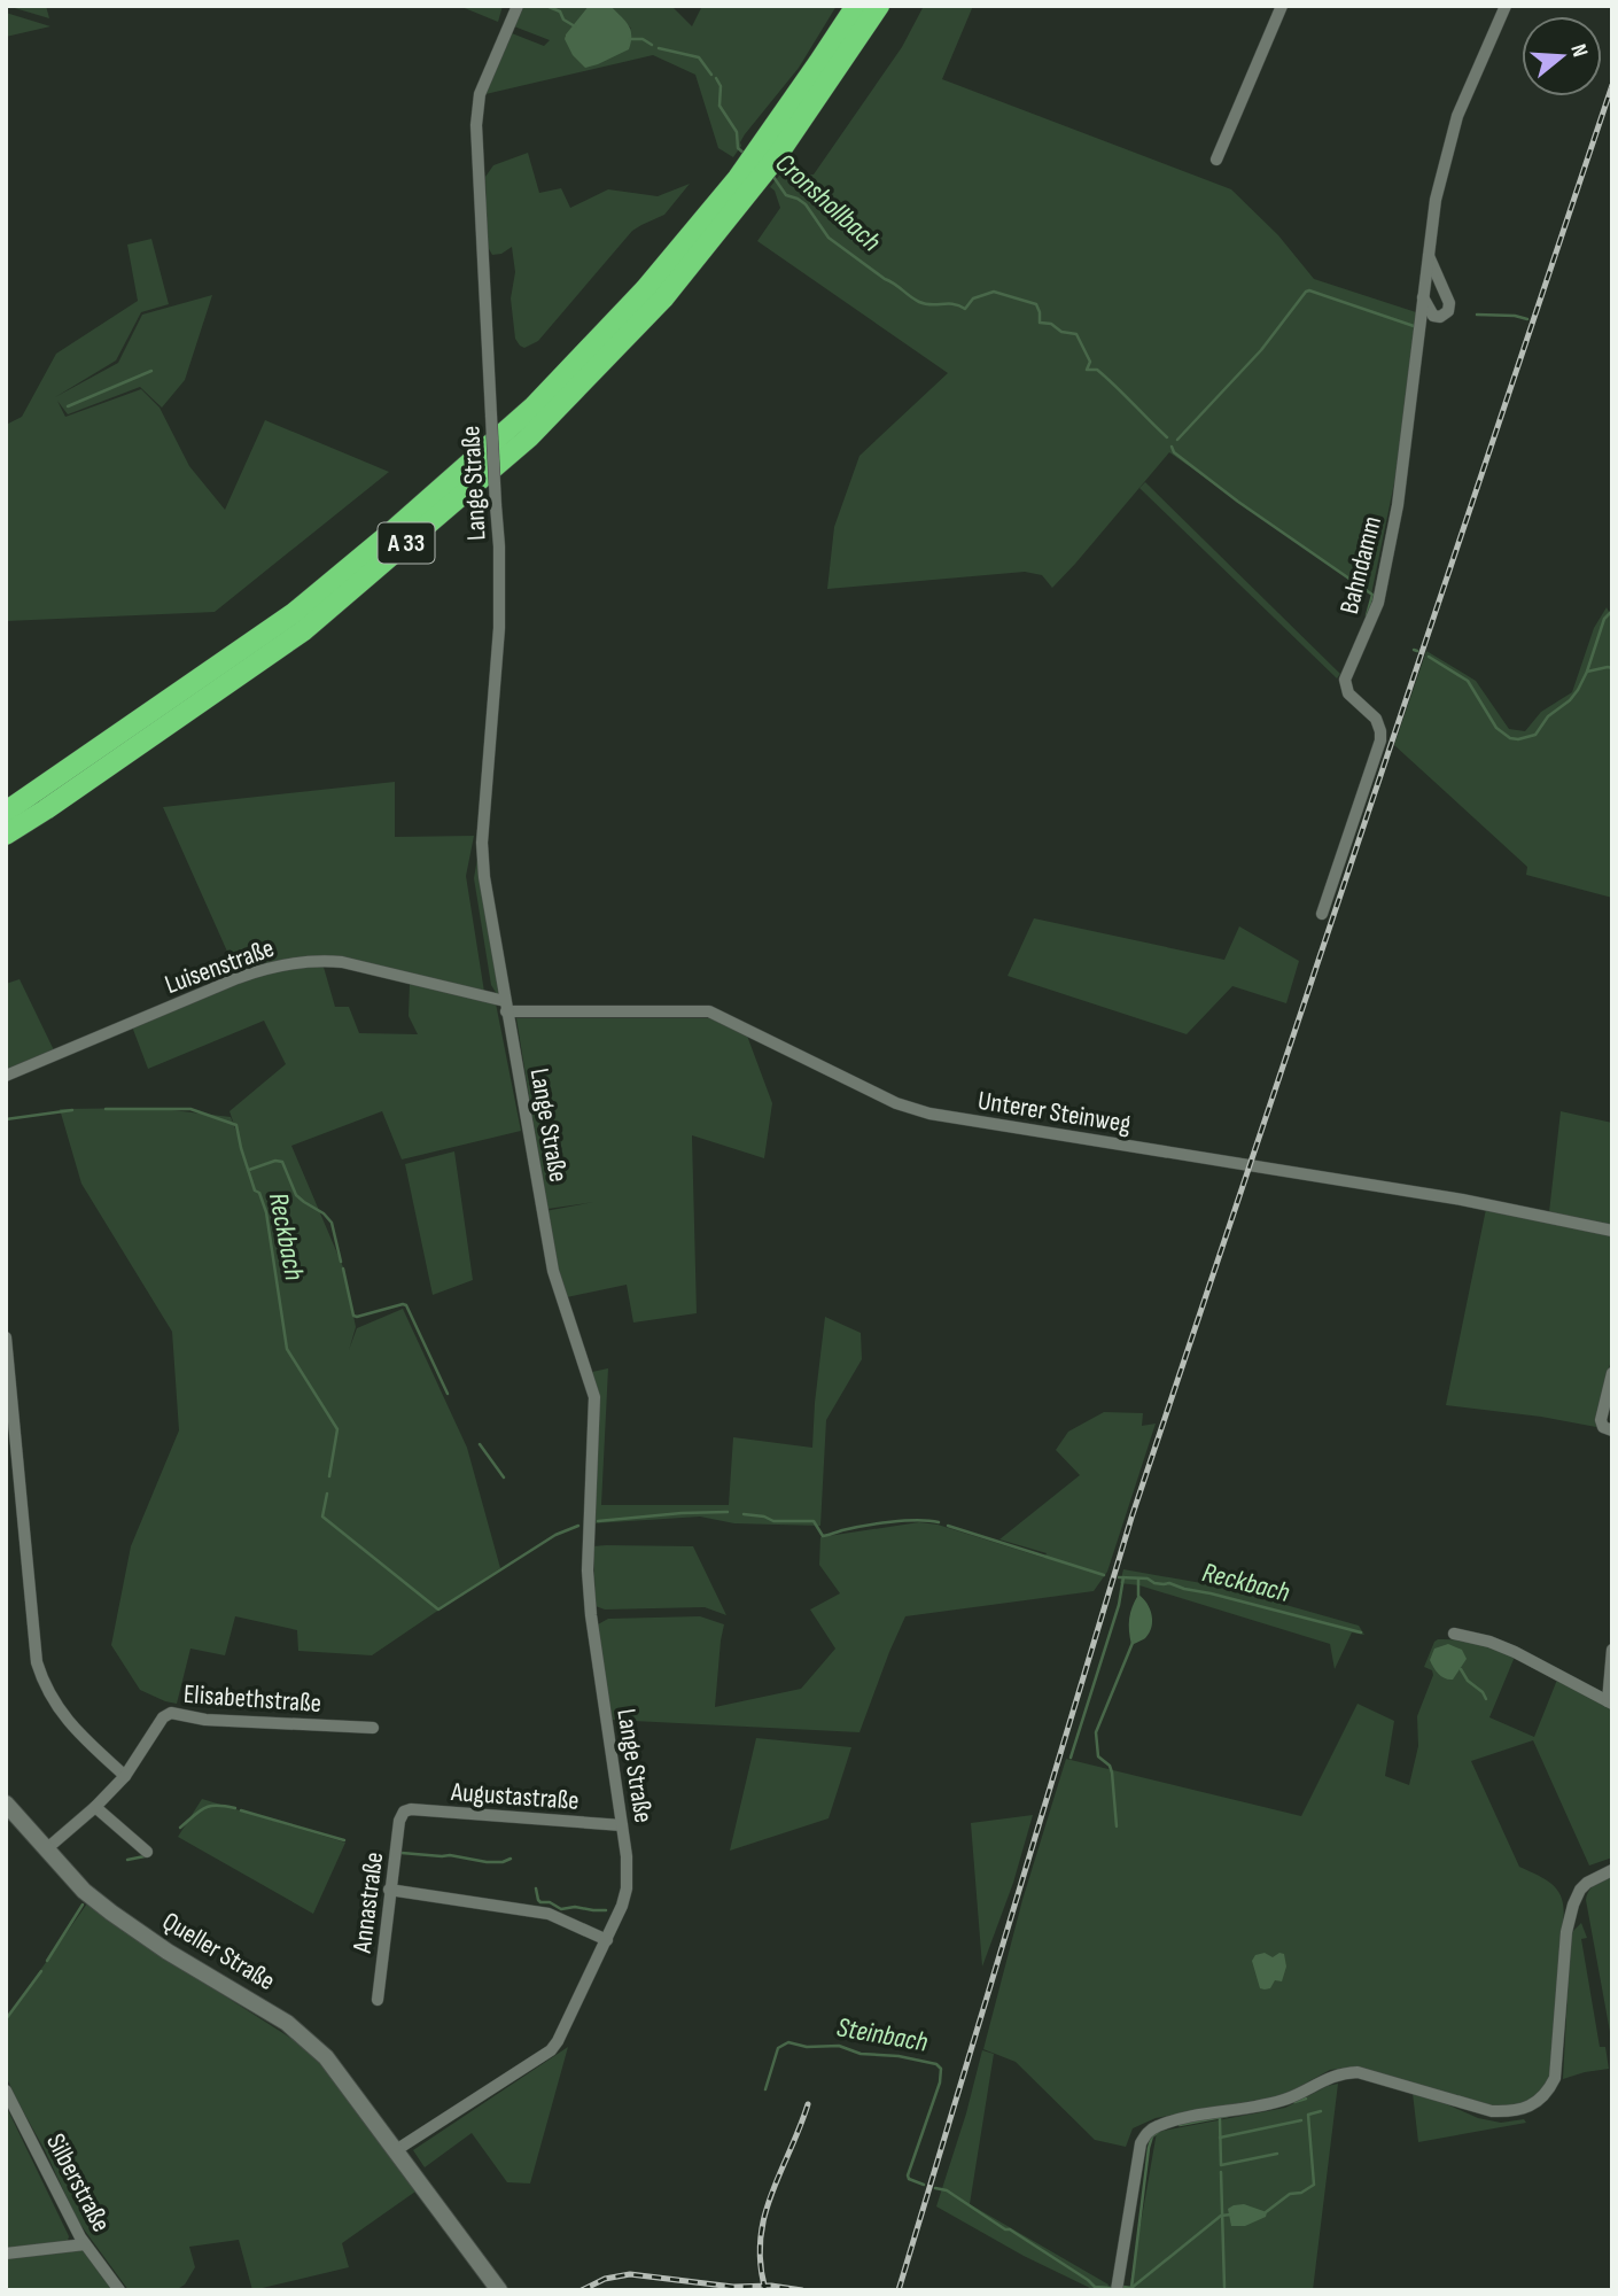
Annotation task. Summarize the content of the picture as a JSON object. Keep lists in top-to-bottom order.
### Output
{
  "streets": {
    "highway": ["A 33"],
    "street": [
      "Lange Straße",
      "Bahndamm",
      "Luisenstraße",
      "Unterer Steinweg",
      "Elisabethstraße",
      "Augustastraße",
      "Annastraße",
      "Queller Straße",
      "Silberstraße"
    ]
  },
  "crossings": [
    ["Lange Straße", "Luisenstraße"],
    ["Lange Straße", "Unterer Steinweg"],
    ["Lange Straße", "Augustastraße"],
    ["Lange Straße", "Queller Straße"],
    ["Luisenstraße", "Unterer Steinweg"],
    ["Elisabethstraße", "Queller Straße"],
    ["Augustastraße", "Annastraße"]
  ],
  "water": ["Cronshollbach", "Reckbach", "Steinbach"],
  "north": "right"
}
